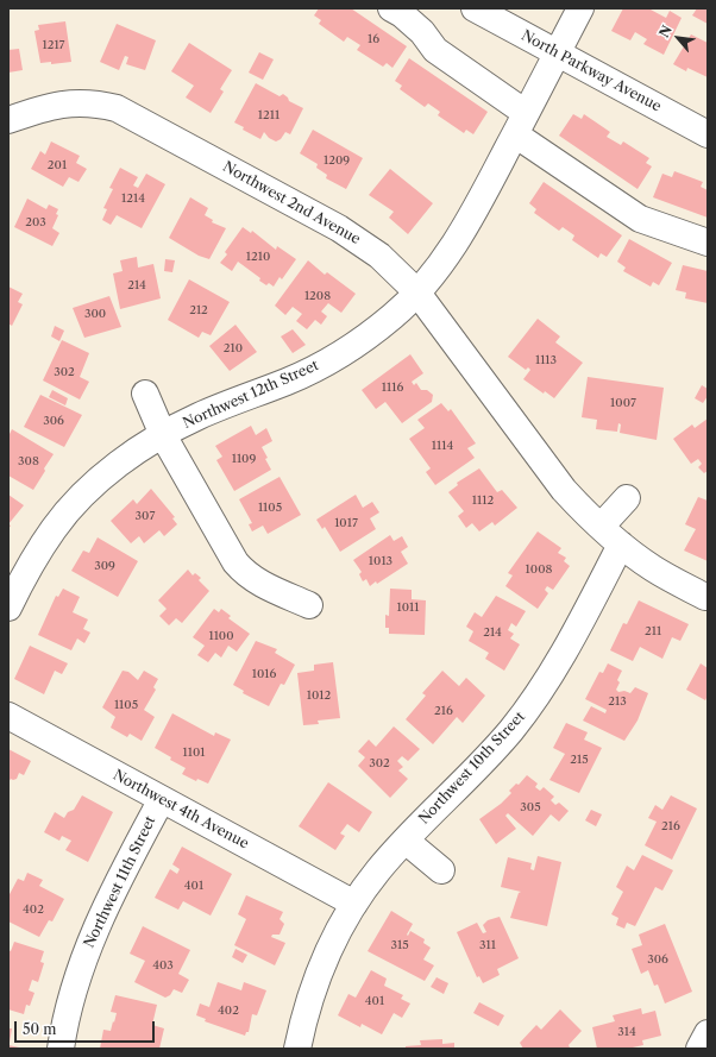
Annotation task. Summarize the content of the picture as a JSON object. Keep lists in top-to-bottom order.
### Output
{
  "streets": {
    "street": [
      "North Parkway Avenue",
      "Northwest 2nd Avenue",
      "Northwest 12th Street",
      "Northwest 10th Street",
      "Northwest 4th Avenue",
      "Northwest 11th Street"
    ]
  },
  "crossings": [
    ["North Parkway Avenue", "Northwest 12th Street"],
    ["Northwest 2nd Avenue", "Northwest 12th Street"],
    ["Northwest 2nd Avenue", "Northwest 10th Street"],
    ["Northwest 10th Street", "Northwest 4th Avenue"],
    ["Northwest 4th Avenue", "Northwest 11th Street"]
  ],
  "house_numbers": [
    "16",
    "1217",
    "1211",
    "1209",
    "201",
    "1214",
    "203",
    "1210",
    "214",
    "1208",
    "212",
    "300",
    "210",
    "1113",
    "302",
    "1116",
    "1007",
    "306",
    "1114",
    "1109",
    "308",
    "1112",
    "1105",
    "307",
    "1017",
    "1013",
    "309",
    "1008",
    "1011",
    "211",
    "214",
    "1100",
    "1016",
    "1012",
    "213",
    "1105",
    "216",
    "1101",
    "215",
    "302",
    "305",
    "216",
    "401",
    "402",
    "315",
    "311",
    "306",
    "403",
    "401",
    "402",
    "314"
  ],
  "scale_bar": "50 m",
  "north": "top left"
}
